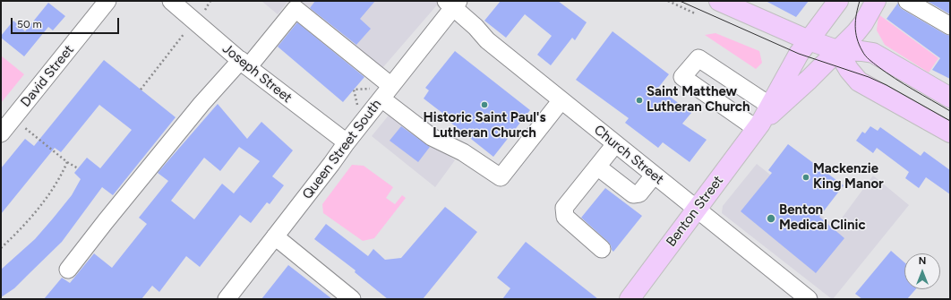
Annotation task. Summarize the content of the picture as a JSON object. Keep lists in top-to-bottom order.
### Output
{
  "streets": {
    "main road": ["Benton Street"],
    "street": [
      "Joseph Street",
      "David Street",
      "Queen Street South",
      "Church Street"
    ]
  },
  "crossings": [
    ["Joseph Street", "Queen Street South"],
    ["Queen Street South", "Church Street"],
    ["Church Street", "Benton Street"]
  ],
  "places": [
    "Saint Matthew Lutheran Church",
    "Historic Saint Paul's Lutheran Church",
    "Mackenzie King Manor",
    "Benton Medical Clinic"
  ],
  "scale_bar": "50 m",
  "north": "top"
}
